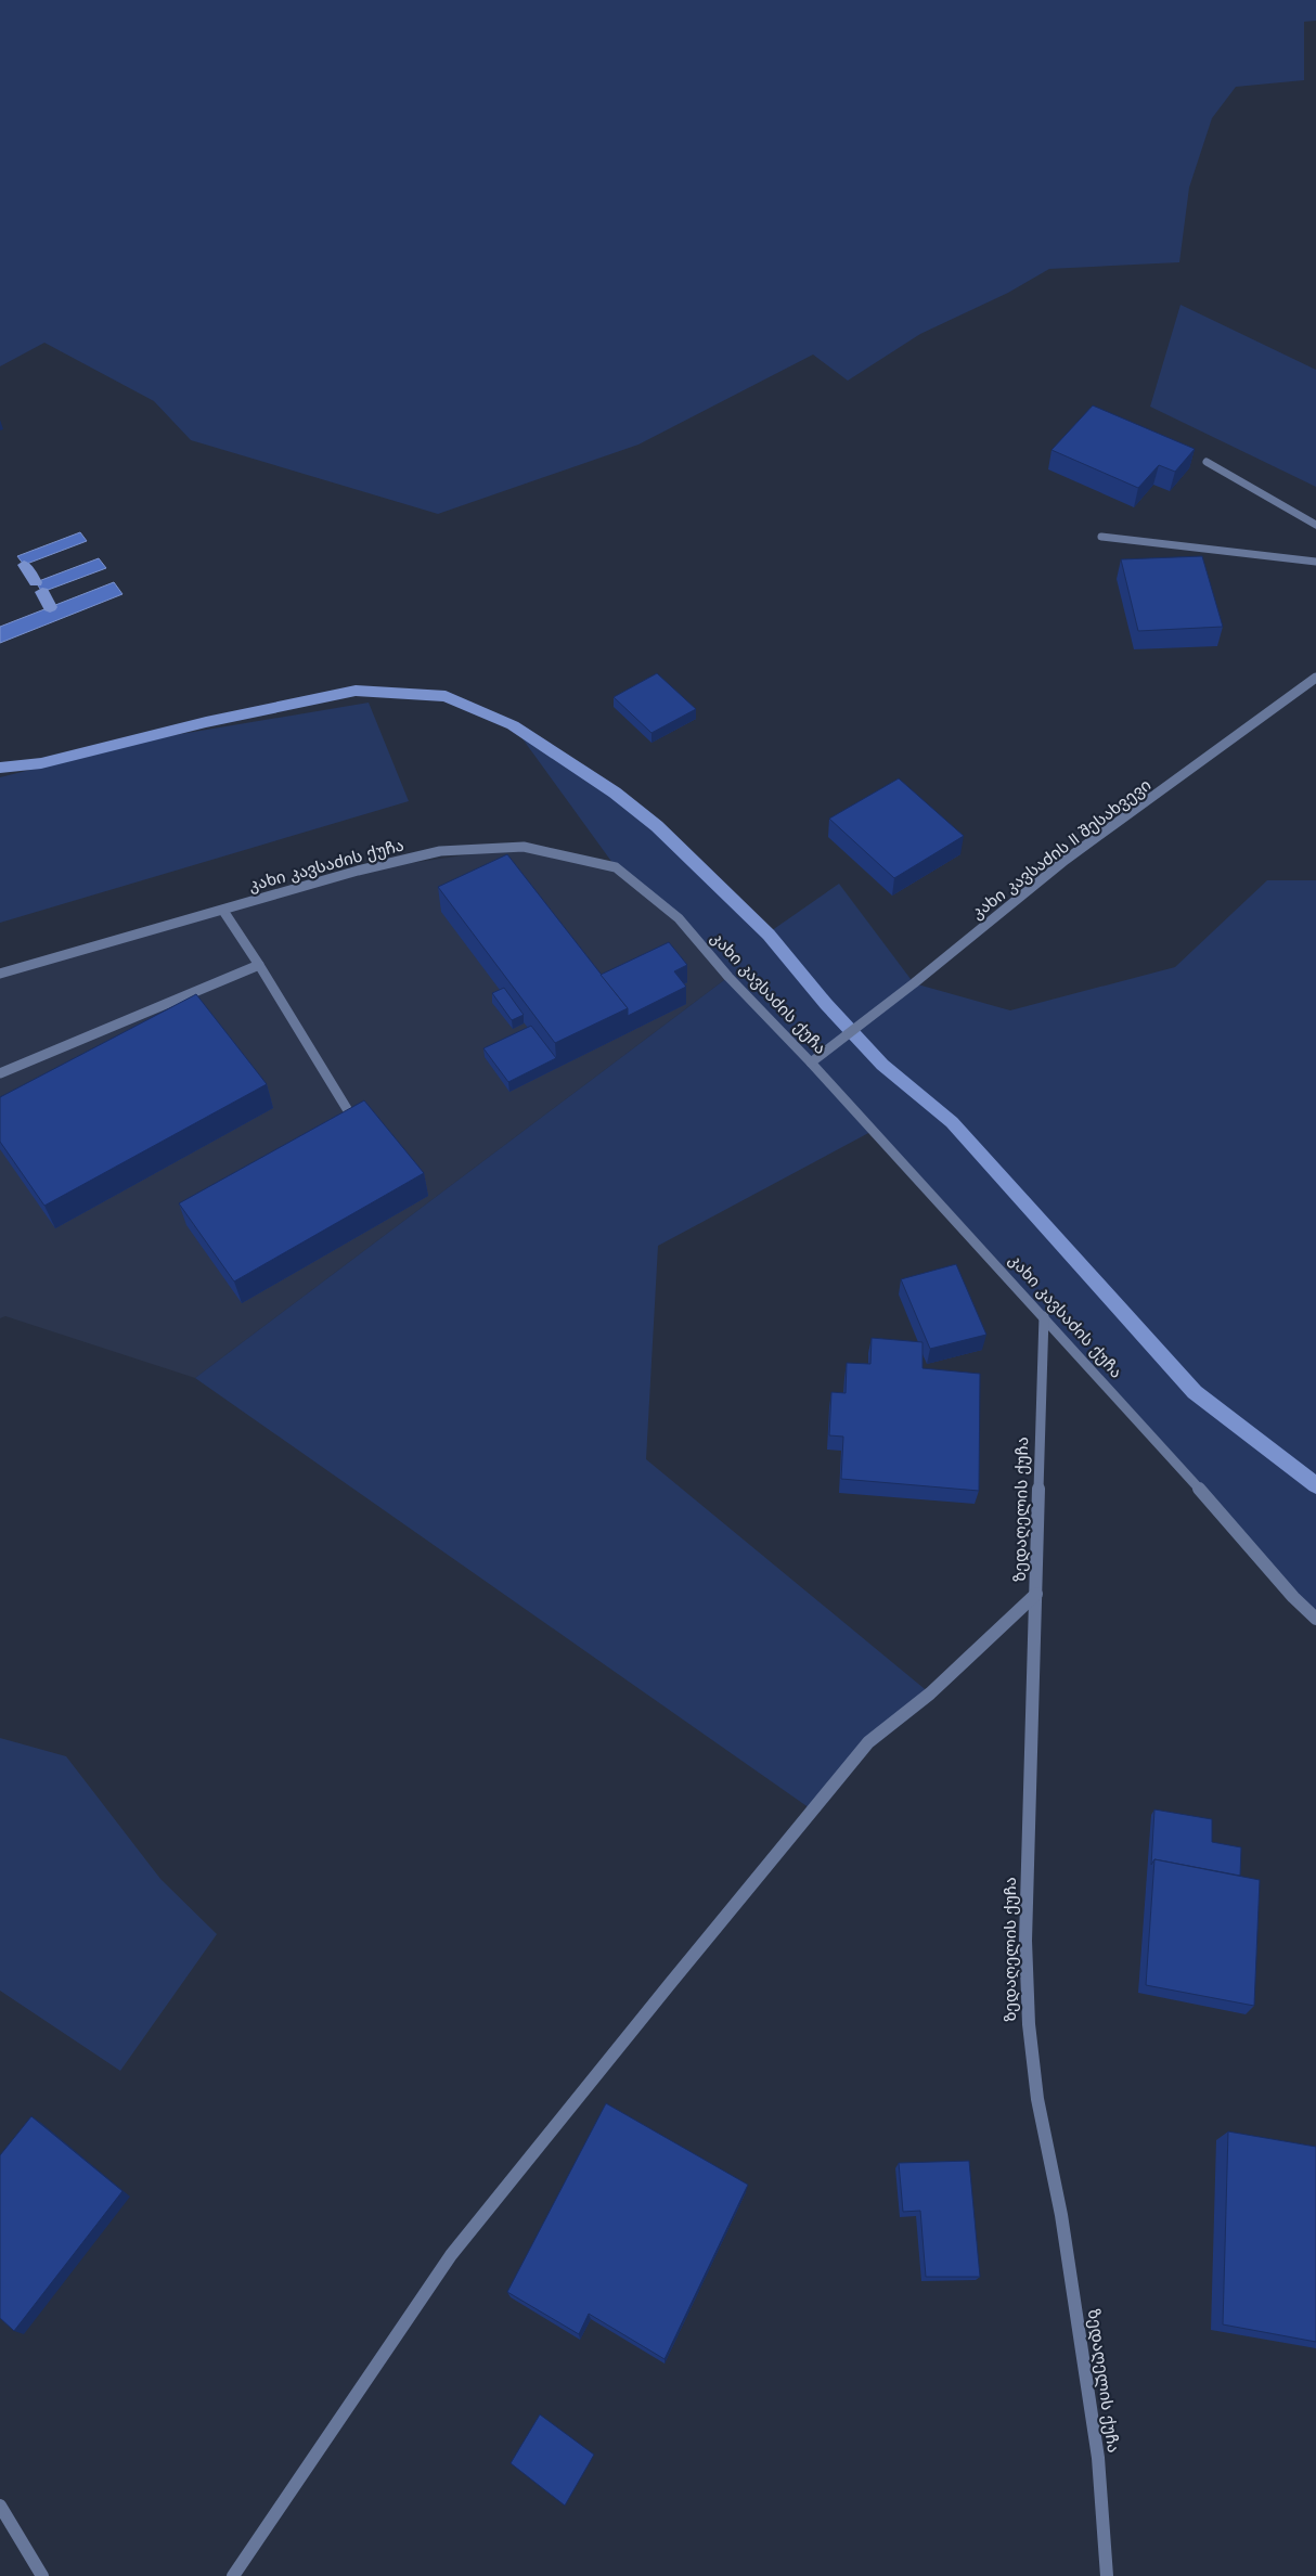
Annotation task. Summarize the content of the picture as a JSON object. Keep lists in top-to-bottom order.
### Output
{
  "streets": {
    "street": ["კახი კავსაძის II შესახვევი", "კახი კავსაძის ქუჩა", "ზედაღელის ქუჩა"]
  },
  "crossings": [
    ["კახი კავსაძის II შესახვევი", "კახი კავსაძის ქუჩა"],
    ["კახი კავსაძის ქუჩა", "ზედაღელის ქუჩა"]
  ]
}
